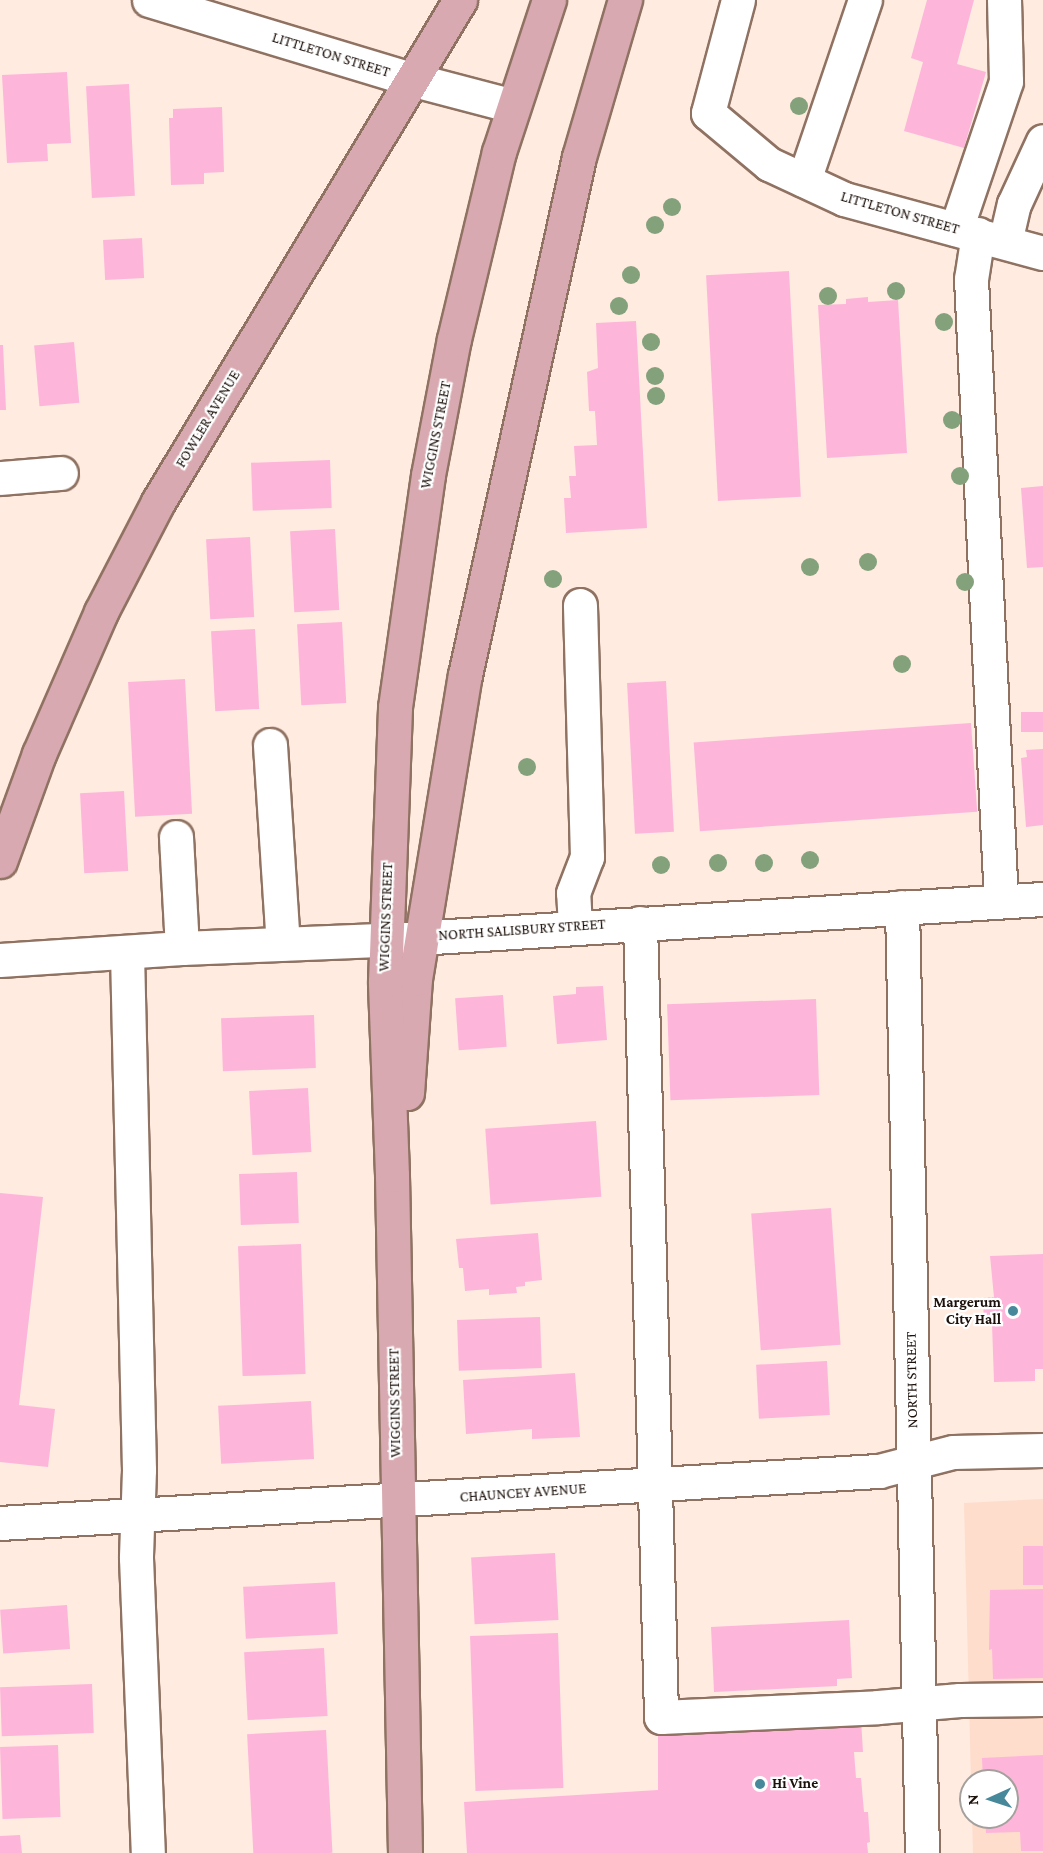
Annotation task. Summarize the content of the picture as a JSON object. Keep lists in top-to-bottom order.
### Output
{
  "streets": {
    "main road": ["FOWLER AVENUE", "WIGGINS STREET"],
    "street": [
      "LITTLETON STREET",
      "NORTH SALISBURY STREET",
      "NORTH STREET",
      "CHAUNCEY AVENUE"
    ]
  },
  "crossings": [
    ["LITTLETON STREET", "FOWLER AVENUE"],
    ["LITTLETON STREET", "WIGGINS STREET"],
    ["WIGGINS STREET", "NORTH SALISBURY STREET"],
    ["WIGGINS STREET", "CHAUNCEY AVENUE"],
    ["NORTH SALISBURY STREET", "NORTH STREET"],
    ["NORTH STREET", "CHAUNCEY AVENUE"]
  ],
  "places": ["Margerum City Hall", "Hi Vine"],
  "north": "left"
}
